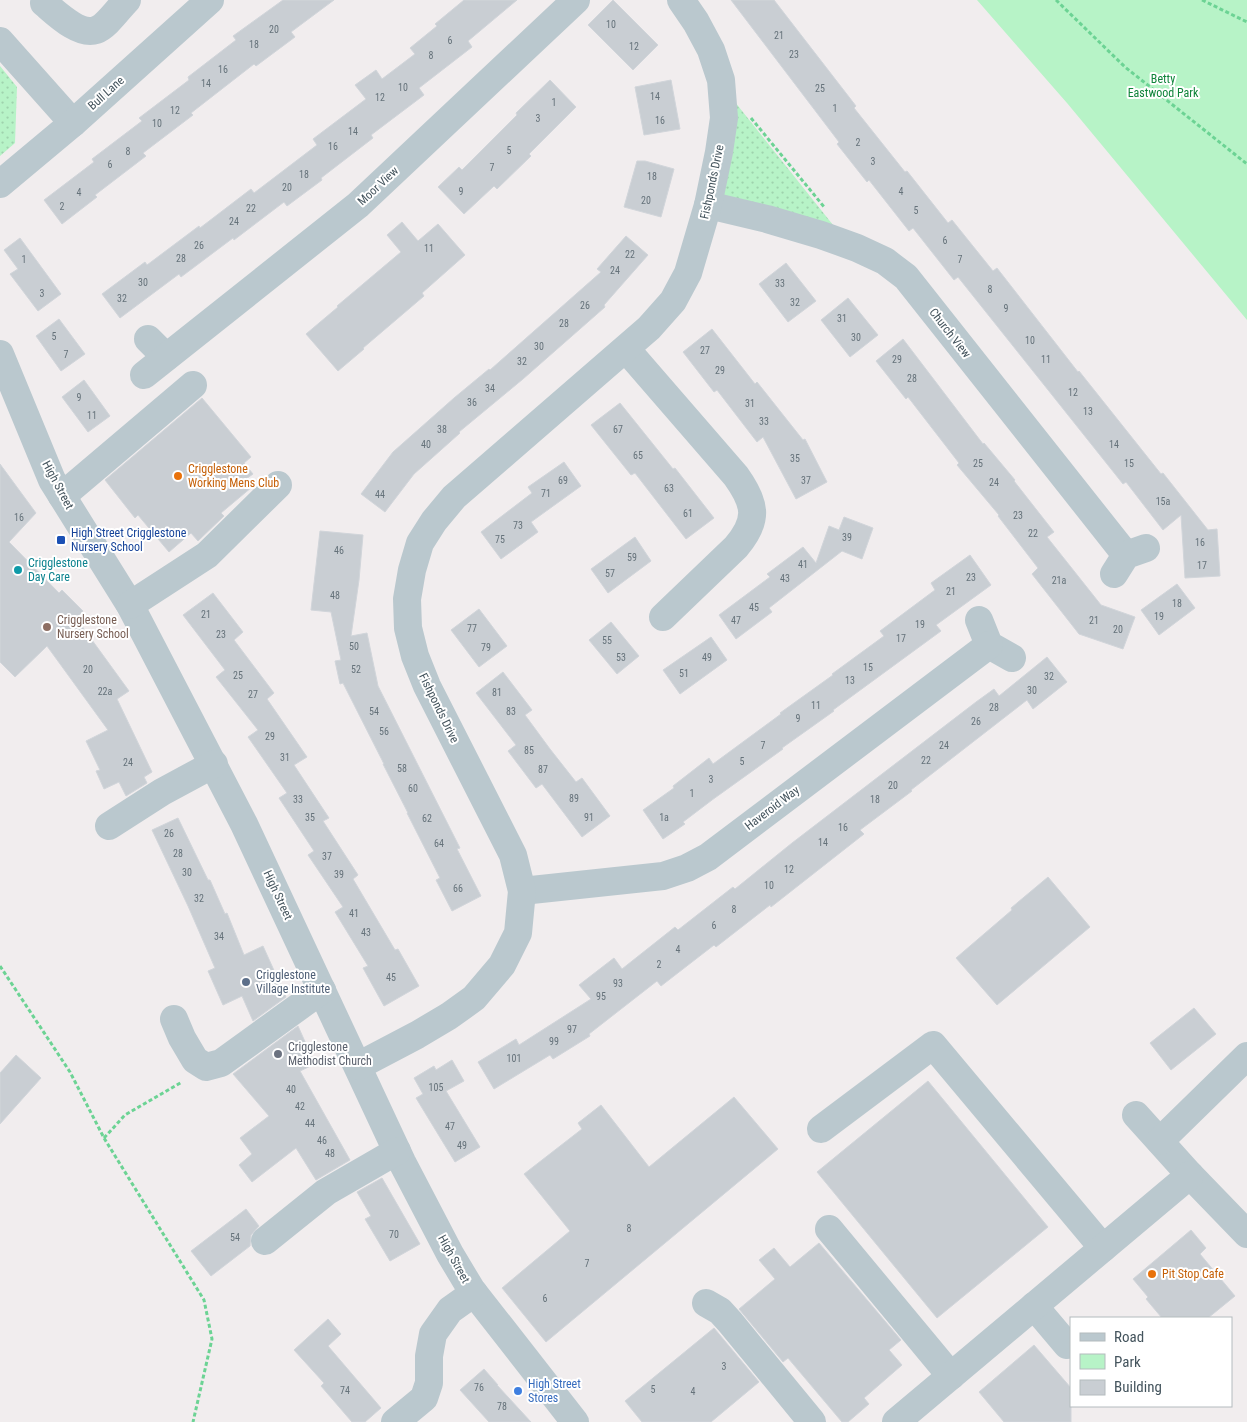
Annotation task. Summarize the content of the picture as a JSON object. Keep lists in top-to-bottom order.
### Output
{
  "streets": {
    "street": [
      "Bull Lane",
      "Fishponds Drive",
      "Moor View",
      "Church View",
      "High Street",
      "Haveroid Way"
    ]
  },
  "crossings": [
    ["Fishponds Drive", "Church View"],
    ["Fishponds Drive", "High Street"],
    ["Fishponds Drive", "Haveroid Way"]
  ],
  "parks": ["Betty Eastwood Park"],
  "places": {
    "other": [
      "Crigglestone Working Mens Club",
      "Crigglestone Day Care",
      "Crigglestone Nursery School",
      "Crigglestone Village Institute",
      "Crigglestone Methodist Church",
      "Pit Stop Cafe",
      "High Street Stores"
    ],
    "transit": ["High Street Crigglestone Nursery School"]
  },
  "house_numbers": [
    "10",
    "20",
    "21",
    "6",
    "18",
    "12",
    "23",
    "8",
    "16",
    "14",
    "10",
    "25",
    "14",
    "12",
    "1",
    "1",
    "12",
    "3",
    "16",
    "10",
    "14",
    "2",
    "16",
    "5",
    "8",
    "3",
    "6",
    "7",
    "18",
    "18",
    "20",
    "9",
    "4",
    "4",
    "20",
    "2",
    "22",
    "5",
    "24",
    "6",
    "26",
    "11",
    "22",
    "28",
    "1",
    "7",
    "24",
    "30",
    "33",
    "8",
    "3",
    "32",
    "32",
    "26",
    "9",
    "31",
    "28",
    "5",
    "30",
    "10",
    "30",
    "27",
    "7",
    "29",
    "11",
    "32",
    "29",
    "28",
    "34",
    "12",
    "9",
    "36",
    "31",
    "13",
    "11",
    "33",
    "38",
    "67",
    "40",
    "14",
    "65",
    "35",
    "25",
    "15",
    "69",
    "37",
    "24",
    "63",
    "71",
    "44",
    "15a",
    "61",
    "23",
    "16",
    "73",
    "22",
    "39",
    "75",
    "16",
    "46",
    "59",
    "41",
    "17",
    "57",
    "23",
    "43",
    "21a",
    "21",
    "48",
    "18",
    "45",
    "21",
    "19",
    "47",
    "21",
    "19",
    "77",
    "20",
    "23",
    "17",
    "55",
    "50",
    "79",
    "53",
    "49",
    "15",
    "20",
    "52",
    "51",
    "25",
    "32",
    "13",
    "30",
    "22a",
    "81",
    "27",
    "11",
    "28",
    "54",
    "83",
    "9",
    "26",
    "56",
    "29",
    "7",
    "24",
    "85",
    "31",
    "22",
    "5",
    "24",
    "58",
    "87",
    "3",
    "20",
    "60",
    "1",
    "89",
    "33",
    "18",
    "35",
    "91",
    "1a",
    "62",
    "16",
    "26",
    "14",
    "64",
    "28",
    "37",
    "12",
    "30",
    "39",
    "10",
    "66",
    "32",
    "8",
    "41",
    "6",
    "43",
    "34",
    "4",
    "2",
    "45",
    "93",
    "95",
    "97",
    "99",
    "101",
    "105",
    "40",
    "42",
    "44",
    "47",
    "46",
    "49",
    "48",
    "8",
    "70",
    "54",
    "7",
    "6",
    "3",
    "76",
    "5",
    "74",
    "4",
    "78"
  ],
  "legend": ["Road", "Park", "Building"]
}
